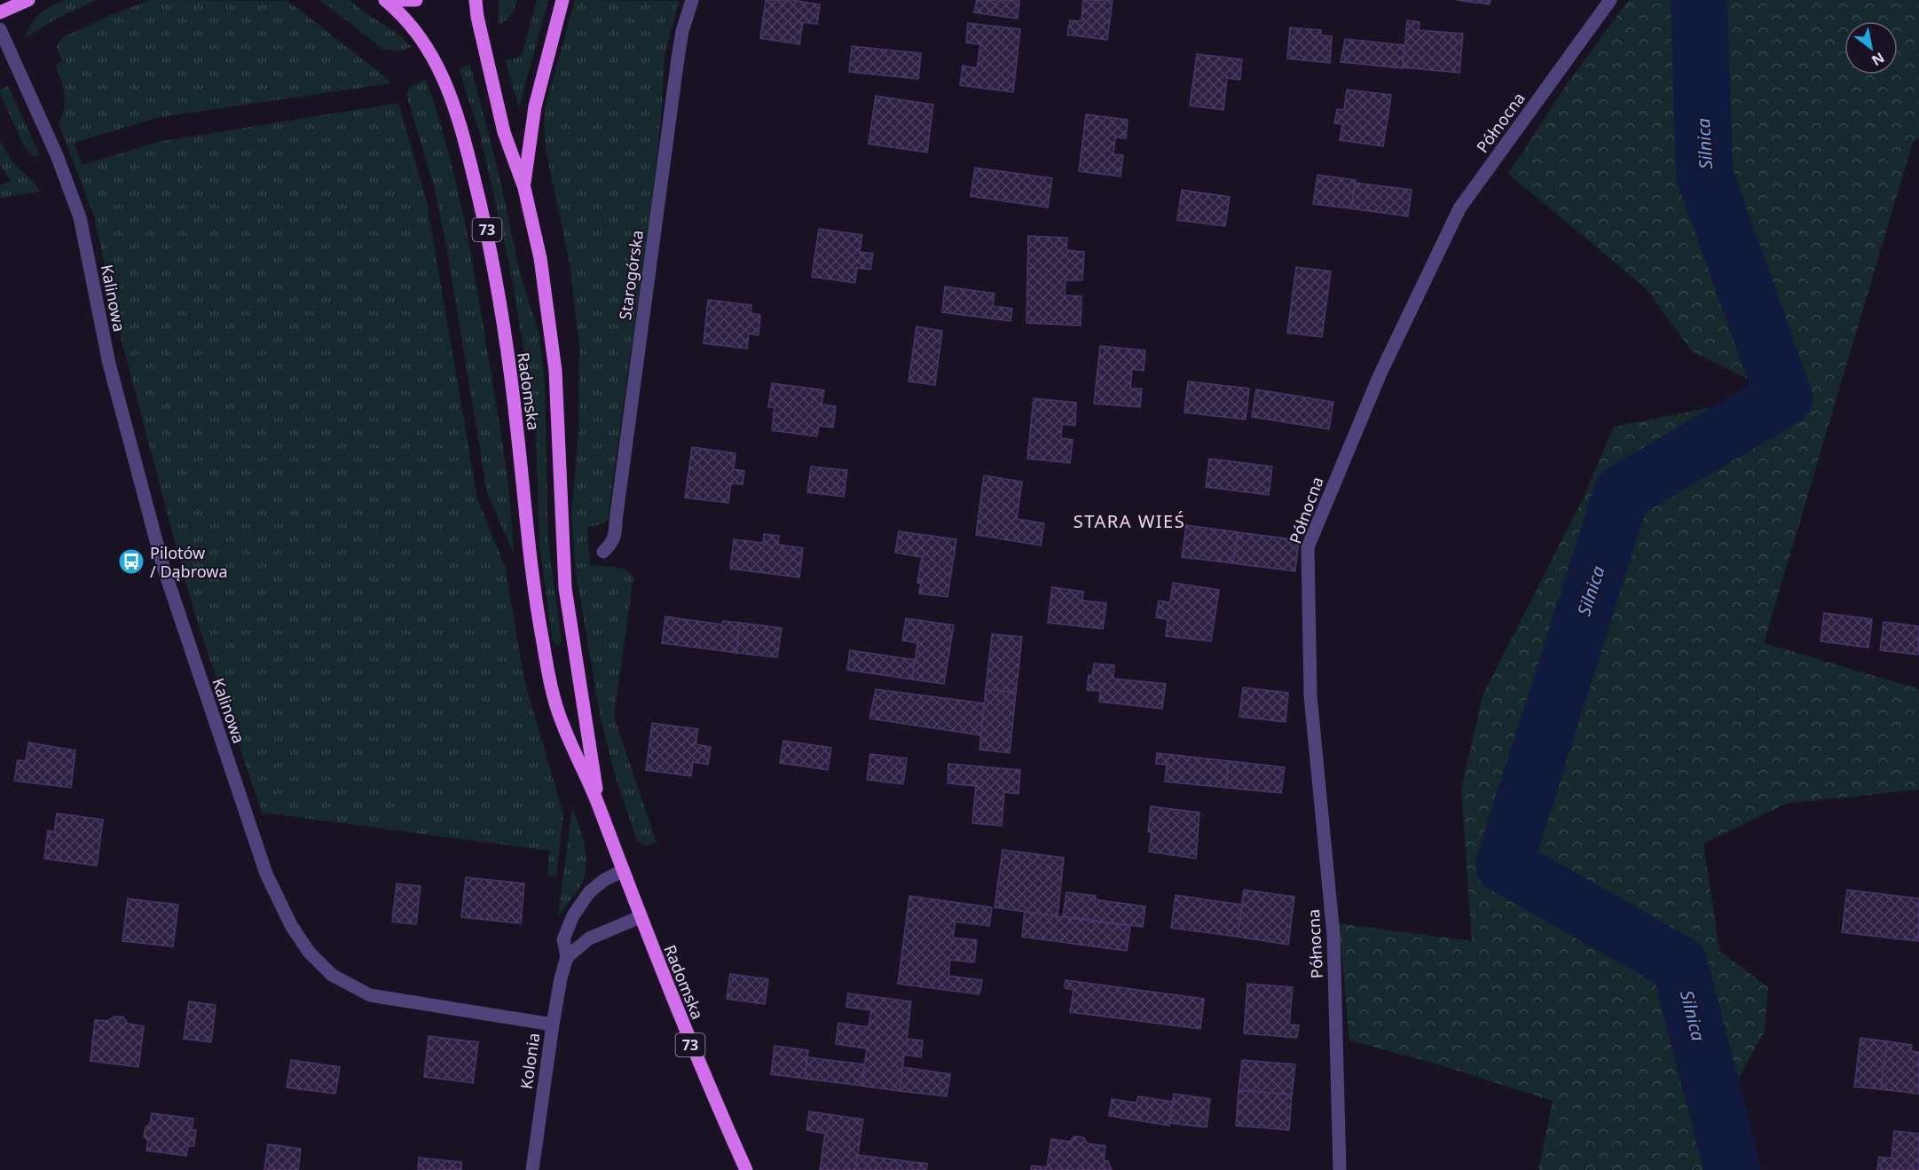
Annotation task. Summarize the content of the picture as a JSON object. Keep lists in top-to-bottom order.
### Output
{
  "streets": {
    "main road": ["73", "Radomska"],
    "street": [
      "Północna",
      "Starogórska",
      "Kalinowa",
      "Kolonia"
    ]
  },
  "crossings": [
    ["Kalinowa", "Kolonia"],
    ["Radomska", "Kolonia"]
  ],
  "districts": ["STARA WIEŚ"],
  "water": ["Silnica"],
  "places": {
    "bus stop": ["Pilotów / Dąbrowa"]
  },
  "north": "bottom right"
}
